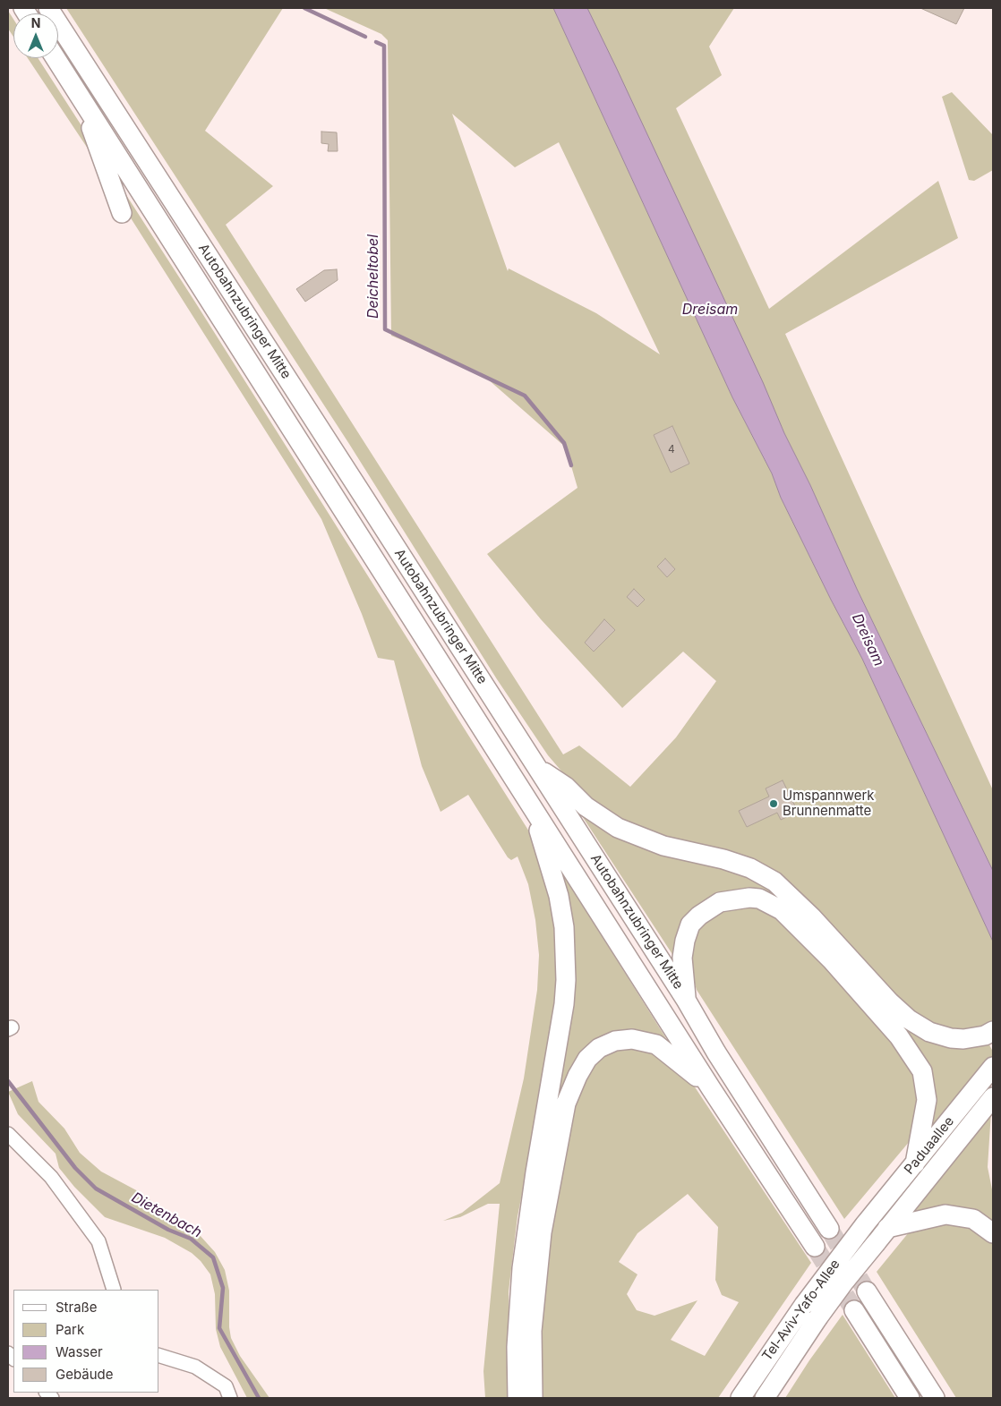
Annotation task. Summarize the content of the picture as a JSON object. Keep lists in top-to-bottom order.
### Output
{
  "streets": {
    "highway": ["Autobahnzubringer Mitte", "Paduaallee", "Tel-Aviv-Yafo-Allee"]
  },
  "crossings": [
    ["Paduaallee", "Tel-Aviv-Yafo-Allee"]
  ],
  "water": ["Deicheltobel", "Dreisam", "Dietenbach"],
  "places": ["Umspannwerk Brunnenmatte"],
  "house_numbers": ["4"],
  "legend": [
    "Straße",
    "Park",
    "Wasser",
    "Gebäude"
  ],
  "north": "top"
}
